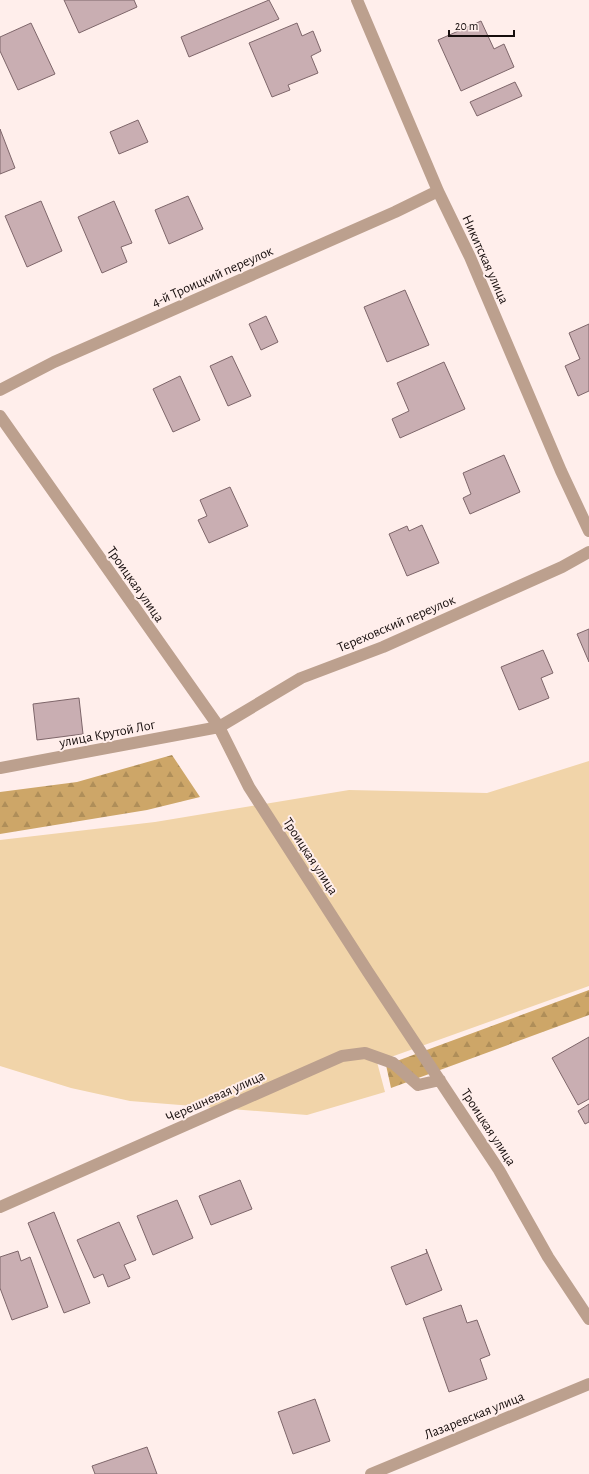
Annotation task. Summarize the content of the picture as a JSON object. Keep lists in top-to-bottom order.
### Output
{
  "streets": {
    "street": [
      "Никитская улица",
      "4-й Троицкий переулок",
      "Троицкая улица",
      "Тереховский переулок",
      "улица Крутой Лог",
      "Черешневая улица",
      "Лазаревская улица"
    ]
  },
  "crossings": [
    ["Никитская улица", "4-й Троицкий переулок"],
    ["Троицкая улица", "Тереховский переулок"],
    ["Троицкая улица", "улица Крутой Лог"],
    ["Троицкая улица", "Черешневая улица"],
    ["Тереховский переулок", "улица Крутой Лог"]
  ],
  "scale_bar": "20 m"
}
